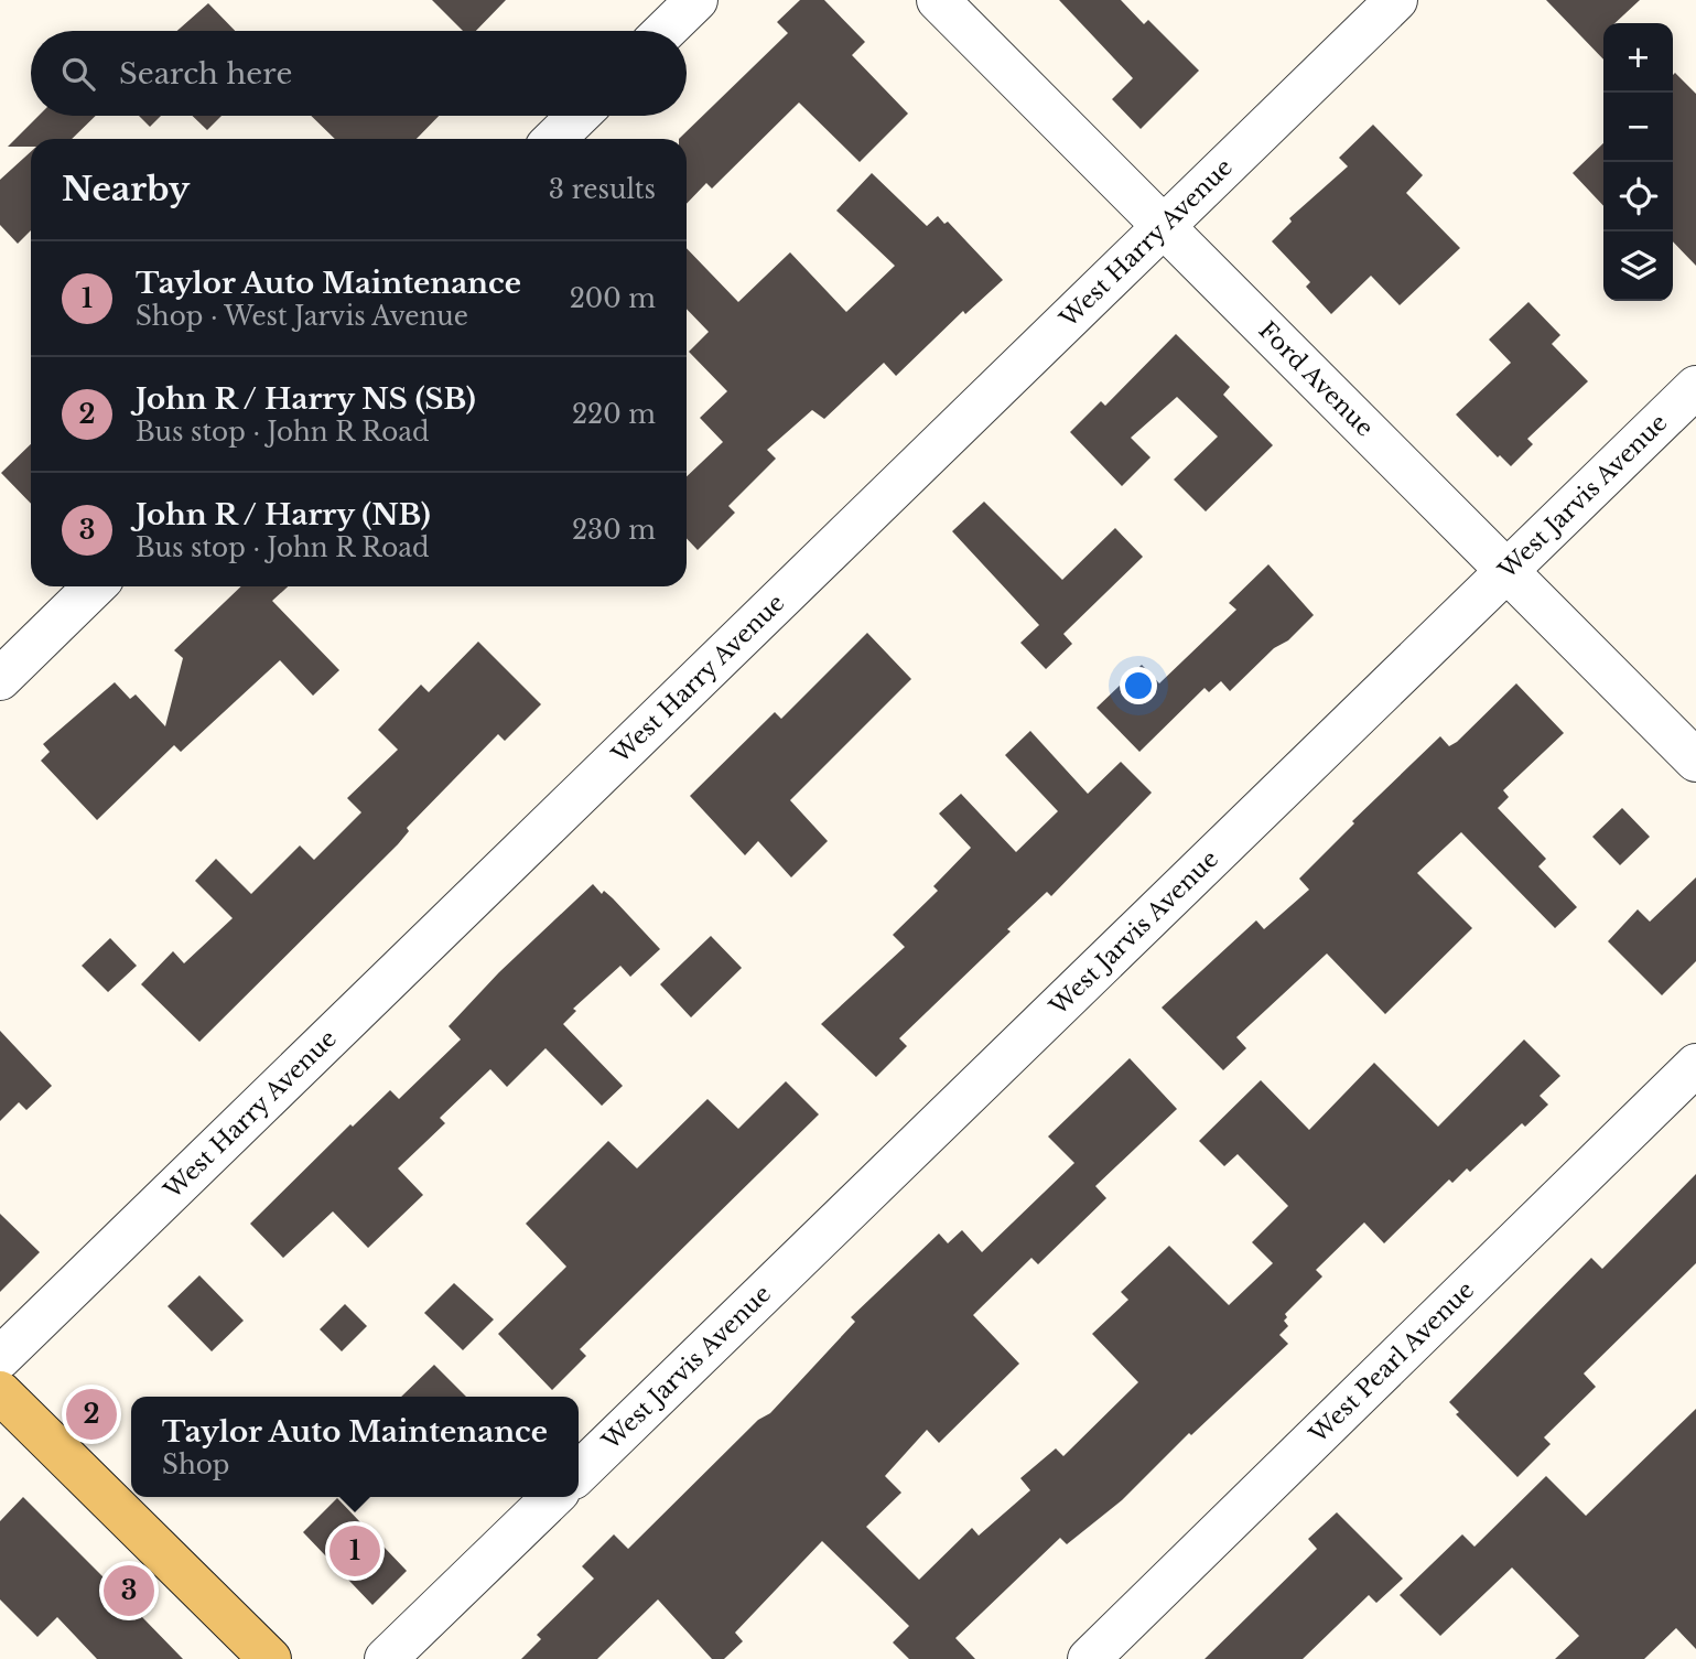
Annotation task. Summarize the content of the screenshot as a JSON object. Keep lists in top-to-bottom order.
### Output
{
  "streets": {
    "street": [
      "West Harry Avenue",
      "Ford Avenue",
      "West Jarvis Avenue",
      "West Pearl Avenue"
    ]
  },
  "crossings": [
    ["West Harry Avenue", "Ford Avenue"],
    ["Ford Avenue", "West Jarvis Avenue"]
  ],
  "page": {
    "map_buttons": ["+", "−"],
    "search": "Search here",
    "heading": ["Nearby", "3 results"],
    "list": [
      {
        "mark": "1",
        "name": "Taylor Auto Maintenance",
        "note": "Shop · West Jarvis Avenue",
        "value": "200 m"
      },
      {
        "mark": "2",
        "name": "John R / Harry NS (SB)",
        "note": "Bus stop · John R Road",
        "value": "220 m"
      },
      {
        "mark": "3",
        "name": "John R / Harry (NB)",
        "note": "Bus stop · John R Road",
        "value": "230 m"
      }
    ],
    "pins": ["2", "1", "3"],
    "popup": ["Taylor Auto Maintenance", "Shop"]
  }
}
